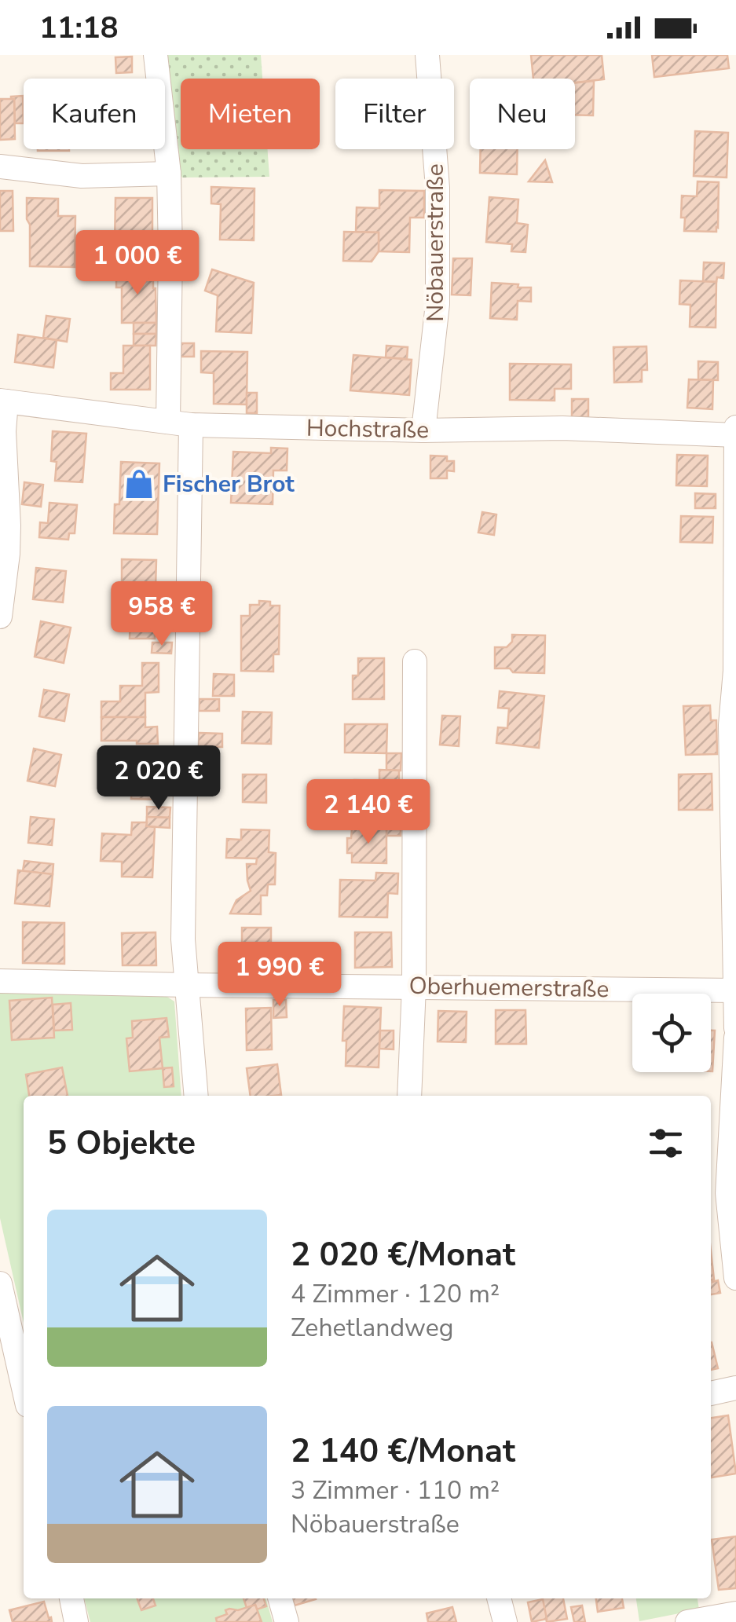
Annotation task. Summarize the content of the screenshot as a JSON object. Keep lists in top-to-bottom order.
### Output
{
  "streets": {
    "street": ["Nöbauerstraße", "Hochstraße", "Oberhuemerstraße"]
  },
  "crossings": [
    ["Nöbauerstraße", "Hochstraße"]
  ],
  "places": {
    "shop": ["Fischer Brot"]
  },
  "page": {
    "status": "11:18",
    "chip": [
      "Kaufen",
      "Mieten",
      "Filter",
      "Neu"
    ],
    "price": [
      "1 000 €",
      "958 €",
      "2 020 €",
      "2 140 €",
      "1 990 €"
    ],
    "heading": "5 Objekte",
    "list": [
      {
        "name": "2 020 €/Monat",
        "note": "4 Zimmer · 120 m² · Zehetlandweg"
      },
      {
        "name": "2 140 €/Monat",
        "note": "3 Zimmer · 110 m² · Nöbauerstraße"
      }
    ]
  }
}
